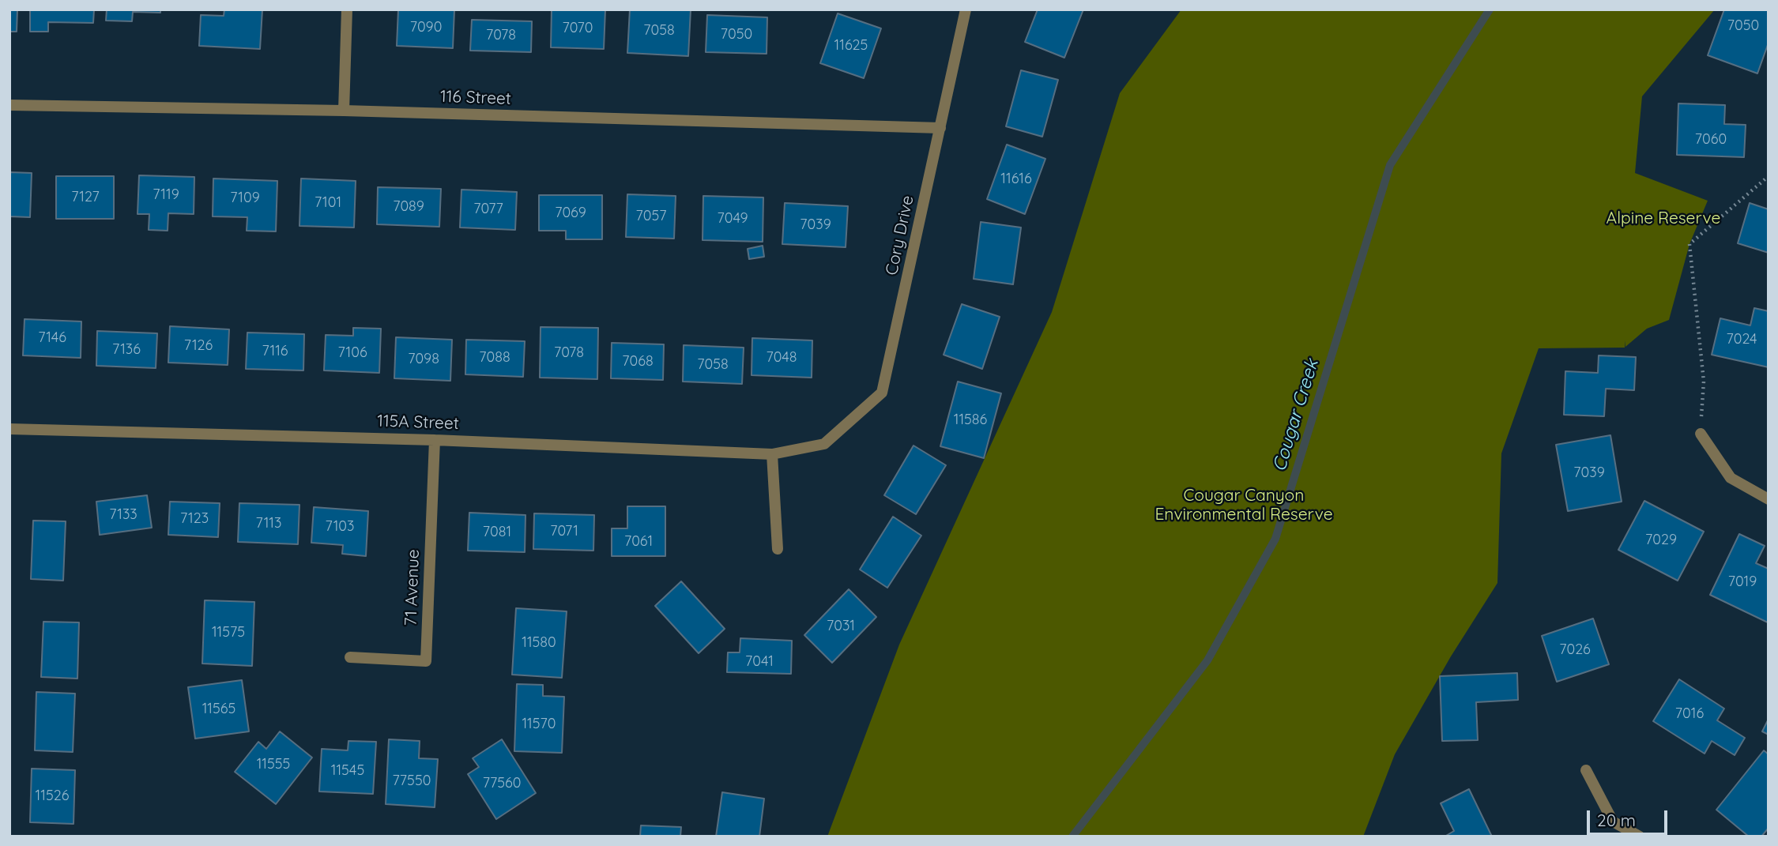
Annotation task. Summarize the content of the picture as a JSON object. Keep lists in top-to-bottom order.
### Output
{
  "streets": {
    "street": [
      "116 Street",
      "Cory Drive",
      "115A Street",
      "71 Avenue"
    ]
  },
  "crossings": [
    ["116 Street", "Cory Drive"],
    ["Cory Drive", "115A Street"],
    ["115A Street", "71 Avenue"]
  ],
  "water": ["Cougar Creek"],
  "parks": ["Alpine Reserve", "Cougar Canyon Environmental Reserve"],
  "house_numbers": [
    "7050",
    "7090",
    "7070",
    "7058",
    "7050",
    "7078",
    "11625",
    "7060",
    "11616",
    "7119",
    "7127",
    "7109",
    "7101",
    "7089",
    "7077",
    "7069",
    "7057",
    "7049",
    "7039",
    "7146",
    "7024",
    "7126",
    "7136",
    "7116",
    "7106",
    "7078",
    "7088",
    "7048",
    "7098",
    "7068",
    "7058",
    "11586",
    "7039",
    "7133",
    "7123",
    "7113",
    "7103",
    "7071",
    "7081",
    "7029",
    "7061",
    "7019",
    "7031",
    "11575",
    "11580",
    "7026",
    "7041",
    "11565",
    "7016",
    "11570",
    "11555",
    "11545",
    "77550",
    "77560",
    "11526"
  ],
  "scale_bar": "20 m"
}
